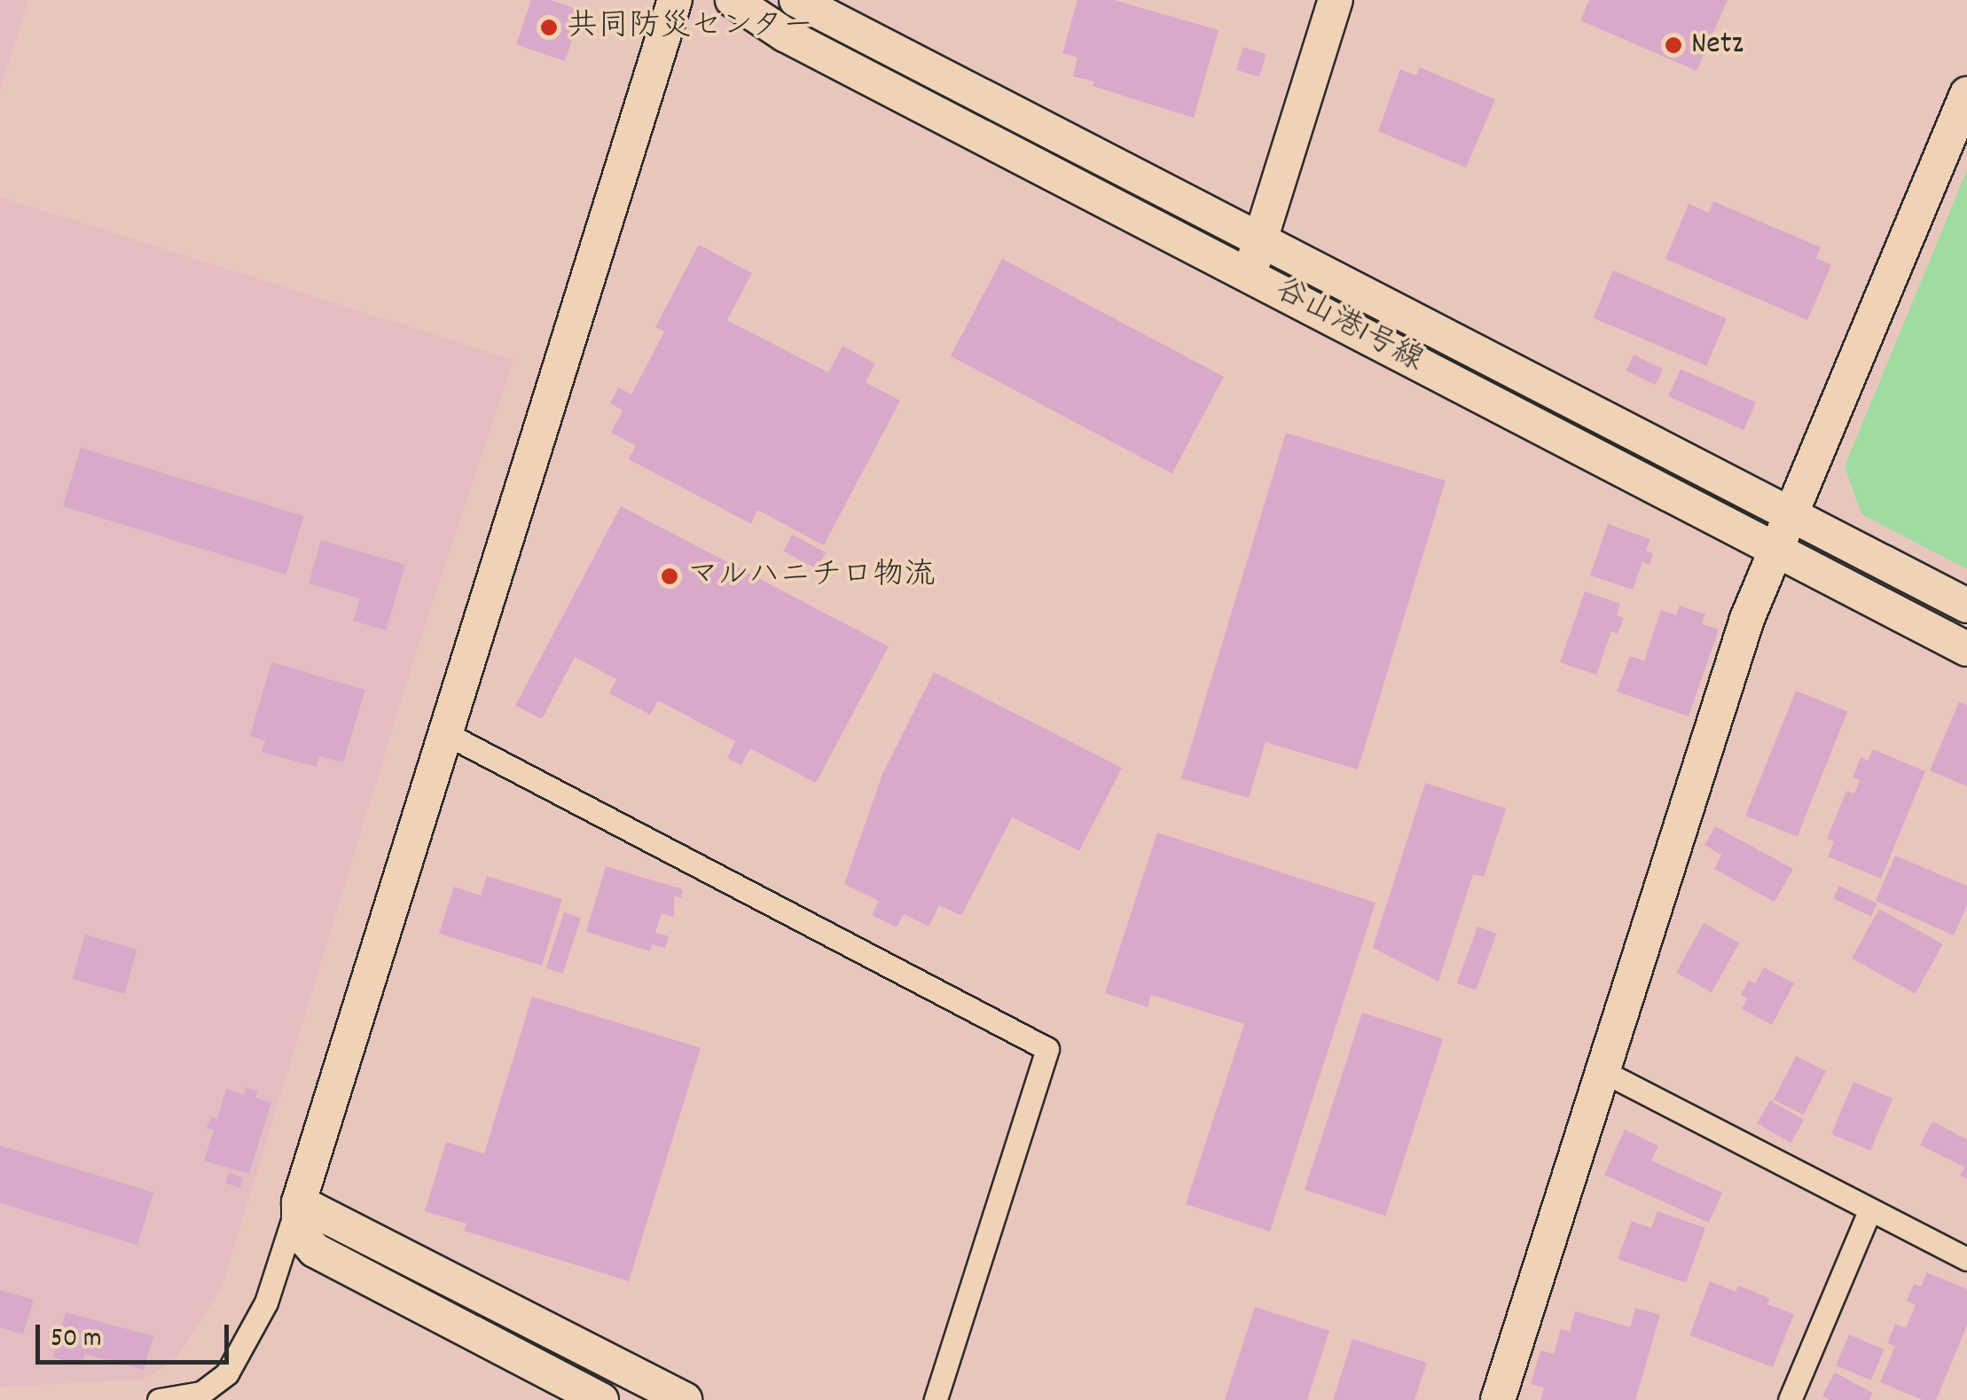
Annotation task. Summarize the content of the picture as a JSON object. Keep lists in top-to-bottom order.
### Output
{
  "streets": {
    "street": ["谷山港1号線"]
  },
  "places": ["共同防災センター", "Netz", "マルハニチロ物流"],
  "scale_bar": "50 m"
}
